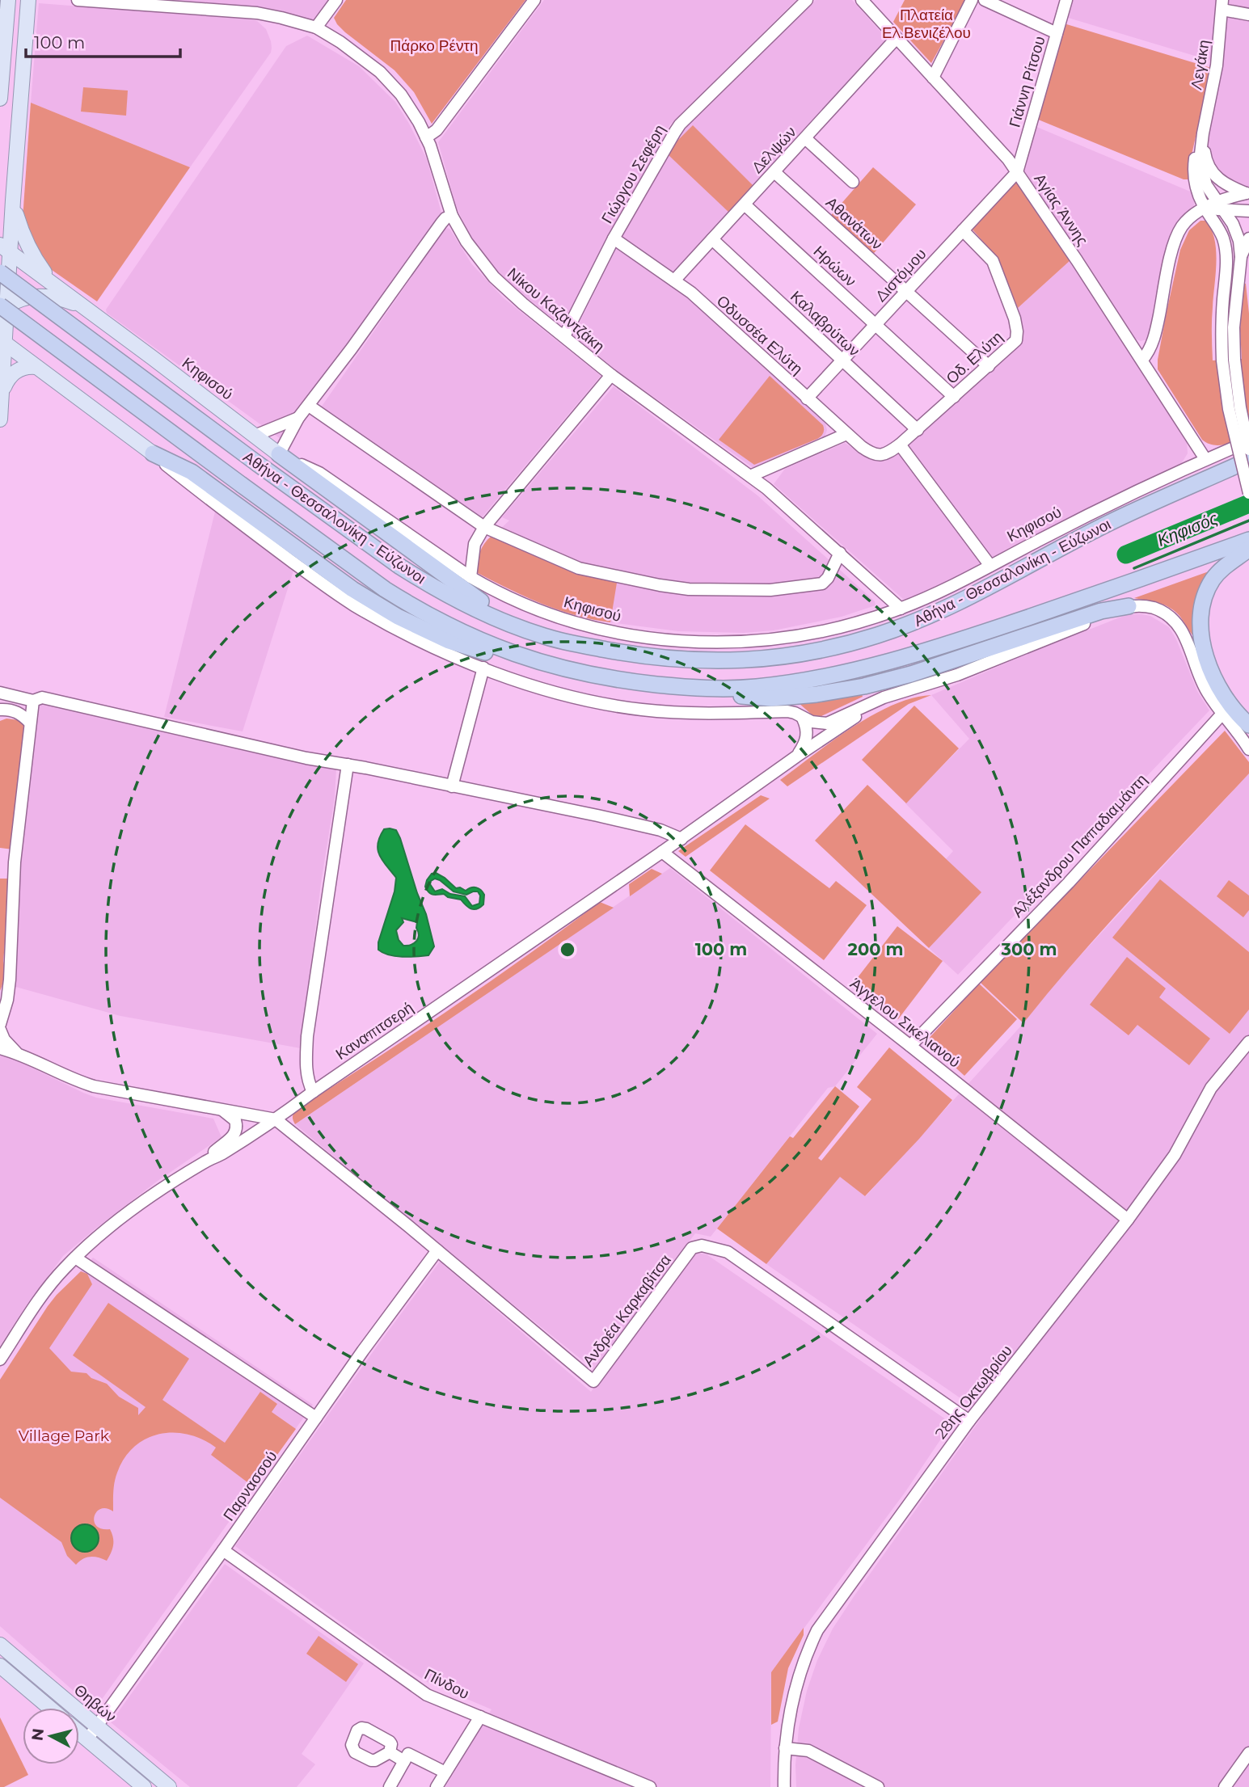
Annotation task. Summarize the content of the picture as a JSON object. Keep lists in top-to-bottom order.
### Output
{
  "streets": {
    "highway": ["Αθήνα - Θεσσαλονίκη - Εύζωνοι"],
    "main road": ["Κηφισού", "Θηβών"],
    "street": [
      "Λεγάκη",
      "Γιάννη Ρίτσου",
      "Δελψών",
      "Γιώργου Σεφέρη",
      "Αγίας Άννης",
      "Αθανάτων",
      "Ηρώων",
      "Διστόμου",
      "Νίκου Καζαντζάκη",
      "Καλαβρύτων",
      "Οδυσσέα Ελύτη",
      "Οδ. Ελύτη",
      "Αλέξανδρου Παπαδιαμάντη",
      "Άγγελου Σικελιανού",
      "Καναπιτσερή",
      "Ανδρέα Καρκαβίτσα",
      "28ης Οκτωβρίου",
      "Παρνασσού",
      "Πίνδου"
    ]
  },
  "crossings": [
    ["Γιάννη Ρίτσου", "Αγίας Άννης"],
    ["Γιάννη Ρίτσου", "Διστόμου"],
    ["Δελψών", "Αγίας Άννης"],
    ["Δελψών", "Αθανάτων"],
    ["Δελψών", "Ηρώων"],
    ["Δελψών", "Καλαβρύτων"],
    ["Δελψών", "Οδυσσέα Ελύτη"],
    ["Γιώργου Σεφέρη", "Νίκου Καζαντζάκη"],
    ["Γιώργου Σεφέρη", "Οδυσσέα Ελύτη"],
    ["Αγίας Άννης", "Διστόμου"],
    ["Αγίας Άννης", "Κηφισού"],
    ["Αθανάτων", "Διστόμου"],
    ["Αθανάτων", "Οδ. Ελύτη"],
    ["Ηρώων", "Διστόμου"],
    ["Ηρώων", "Οδ. Ελύτη"],
    ["Διστόμου", "Καλαβρύτων"],
    ["Διστόμου", "Οδυσσέα Ελύτη"],
    ["Διστόμου", "Οδ. Ελύτη"],
    ["Νίκου Καζαντζάκη", "Κηφισού"],
    ["Καλαβρύτων", "Οδ. Ελύτη"],
    ["Οδυσσέα Ελύτη", "Οδ. Ελύτη"],
    ["Αλέξανδρου Παπαδιαμάντη", "Άγγελου Σικελιανού"],
    ["Άγγελου Σικελιανού", "Καναπιτσερή"],
    ["Άγγελου Σικελιανού", "28ης Οκτωβρίου"],
    ["Καναπιτσερή", "Ανδρέα Καρκαβίτσα"],
    ["Ανδρέα Καρκαβίτσα", "28ης Οκτωβρίου"],
    ["Ανδρέα Καρκαβίτσα", "Παρνασσού"],
    ["Παρνασσού", "Πίνδου"],
    ["Παρνασσού", "Θηβών"]
  ],
  "water": ["Κηφισός"],
  "parks": ["Πλατεία Ελ.Βενιζέλου", "Πάρκο Ρέντη", "Village Park"],
  "scale_bar": "100 m",
  "north": "left",
  "rings": ["100 m", "200 m", "300 m"]
}
